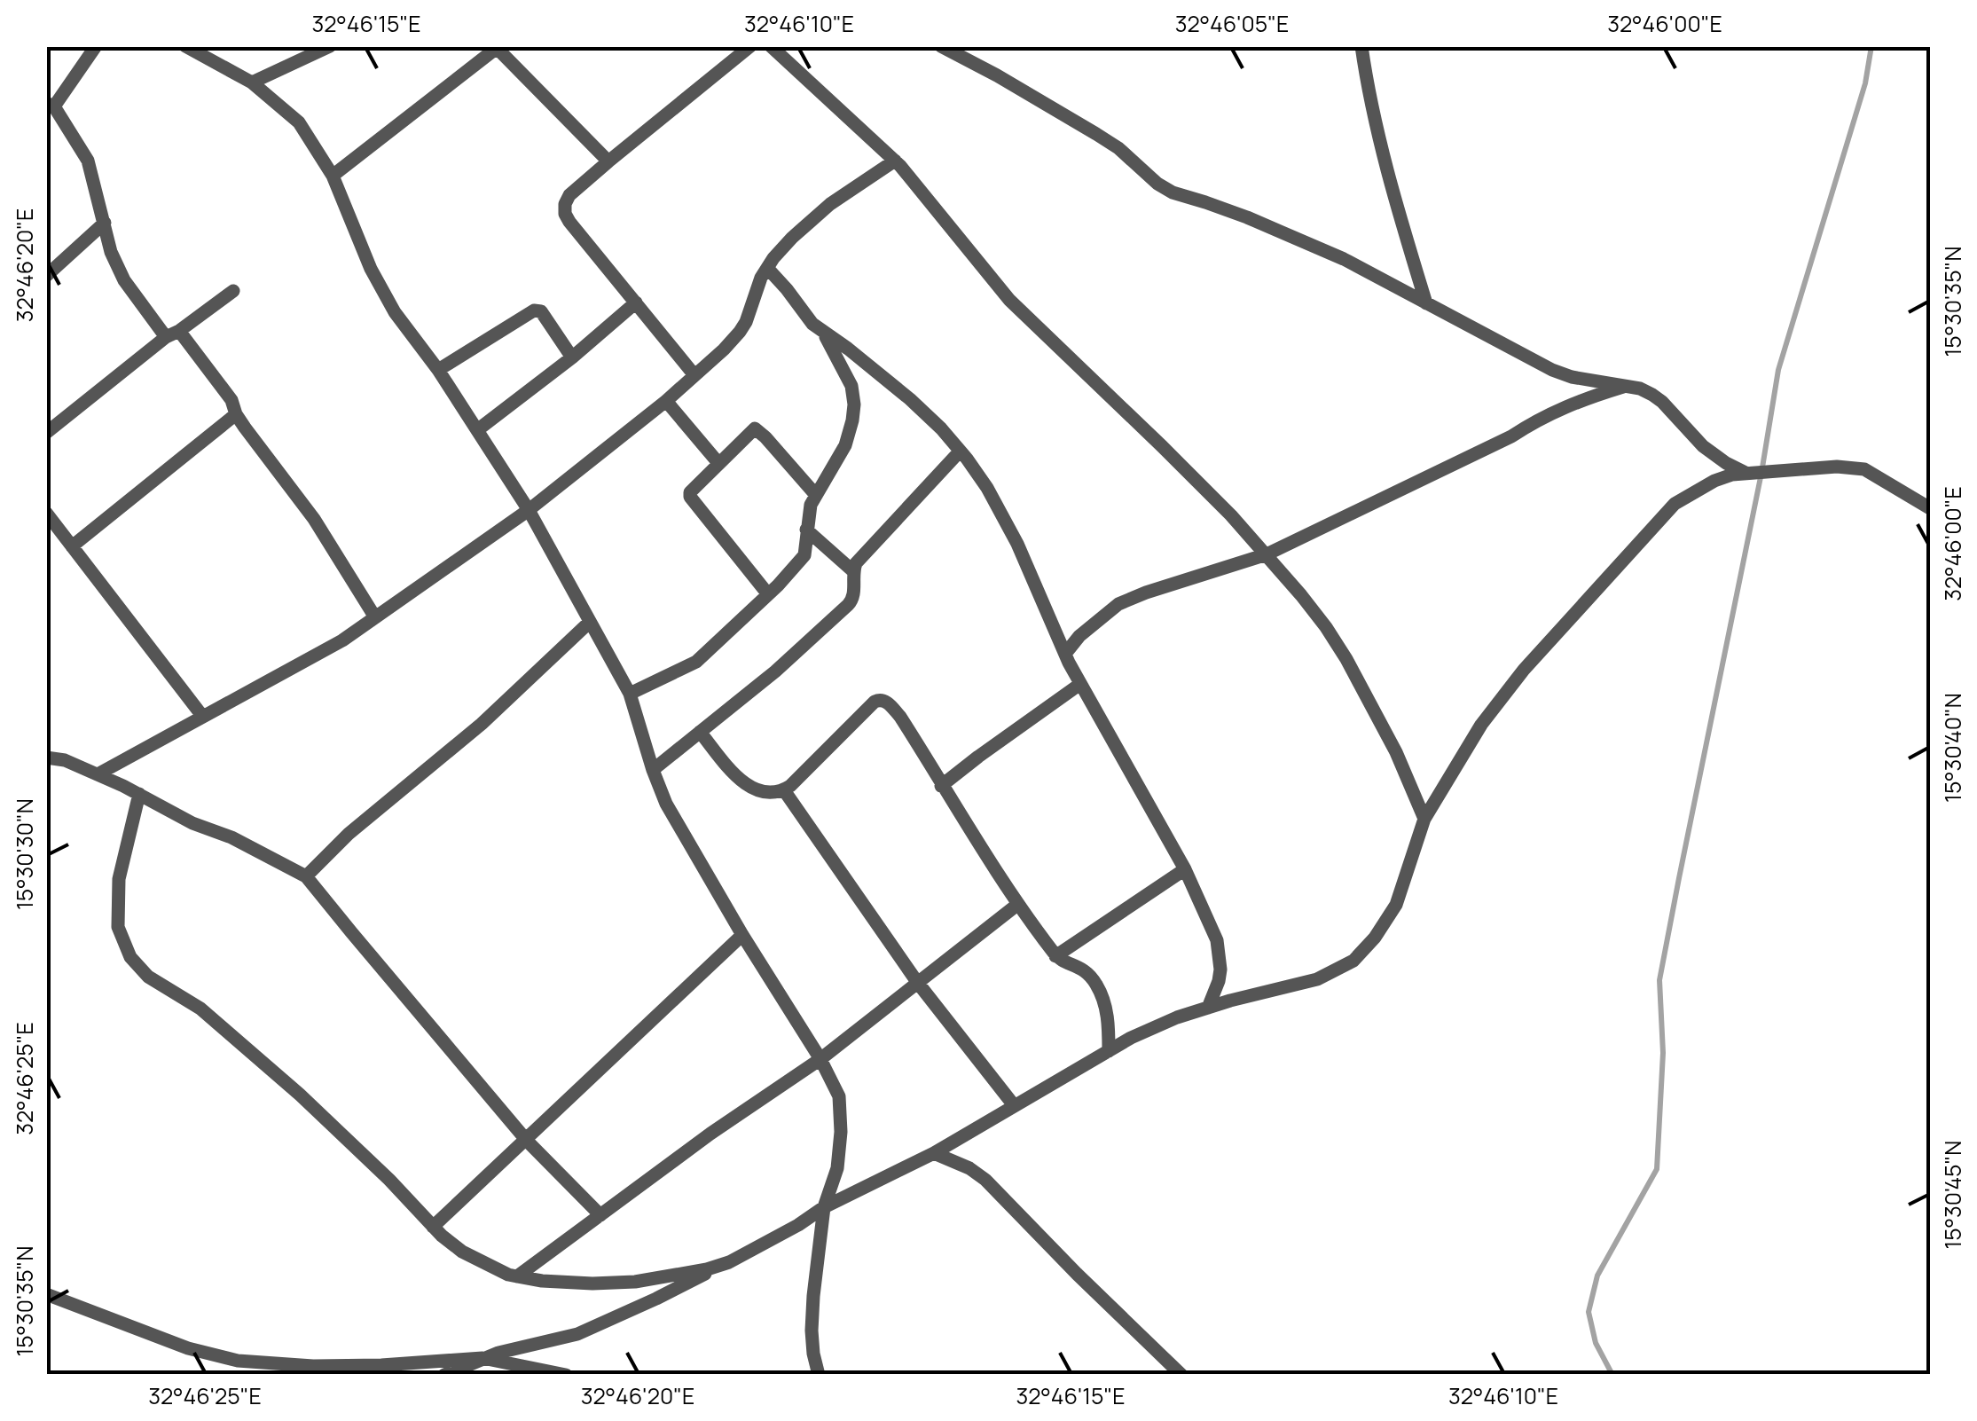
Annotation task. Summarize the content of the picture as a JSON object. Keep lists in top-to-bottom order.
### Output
{
  "coordinates": [
    "32°46'15\"E",
    "32°46'10\"E",
    "32°46'05\"E",
    "32°46'00\"E",
    "32°46'20\"E",
    "15°30'35\"N",
    "15°30'40\"N",
    "15°30'30\"N",
    "32°46'25\"E",
    "15°30'45\"N"
  ]
}
